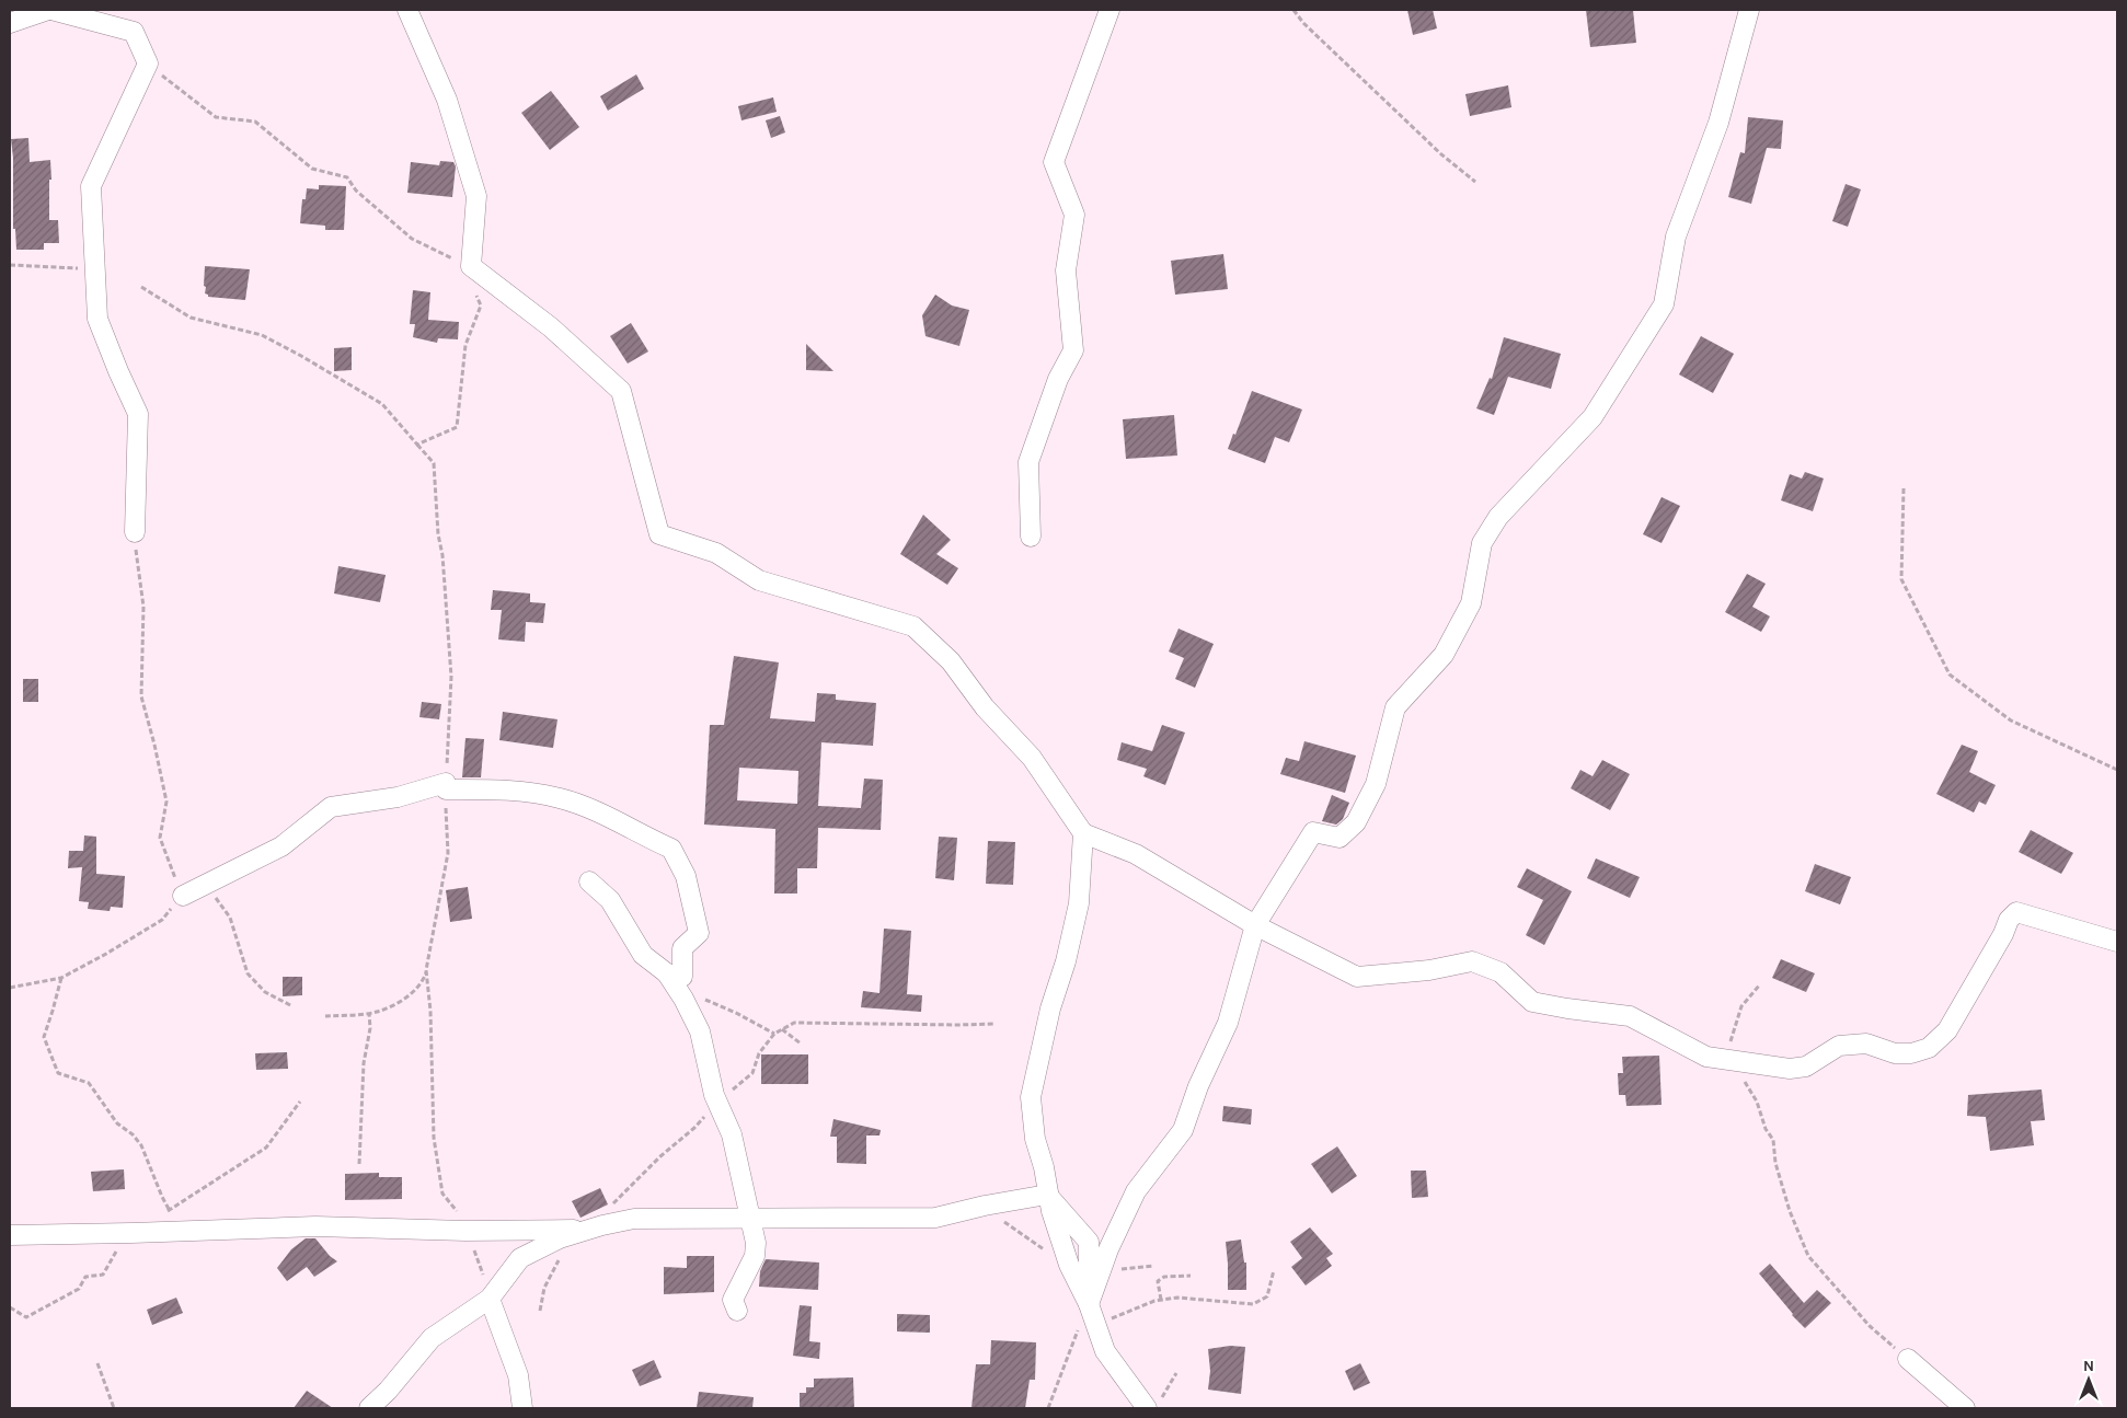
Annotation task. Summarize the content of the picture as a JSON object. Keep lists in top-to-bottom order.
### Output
{
  "north": "top"
}
